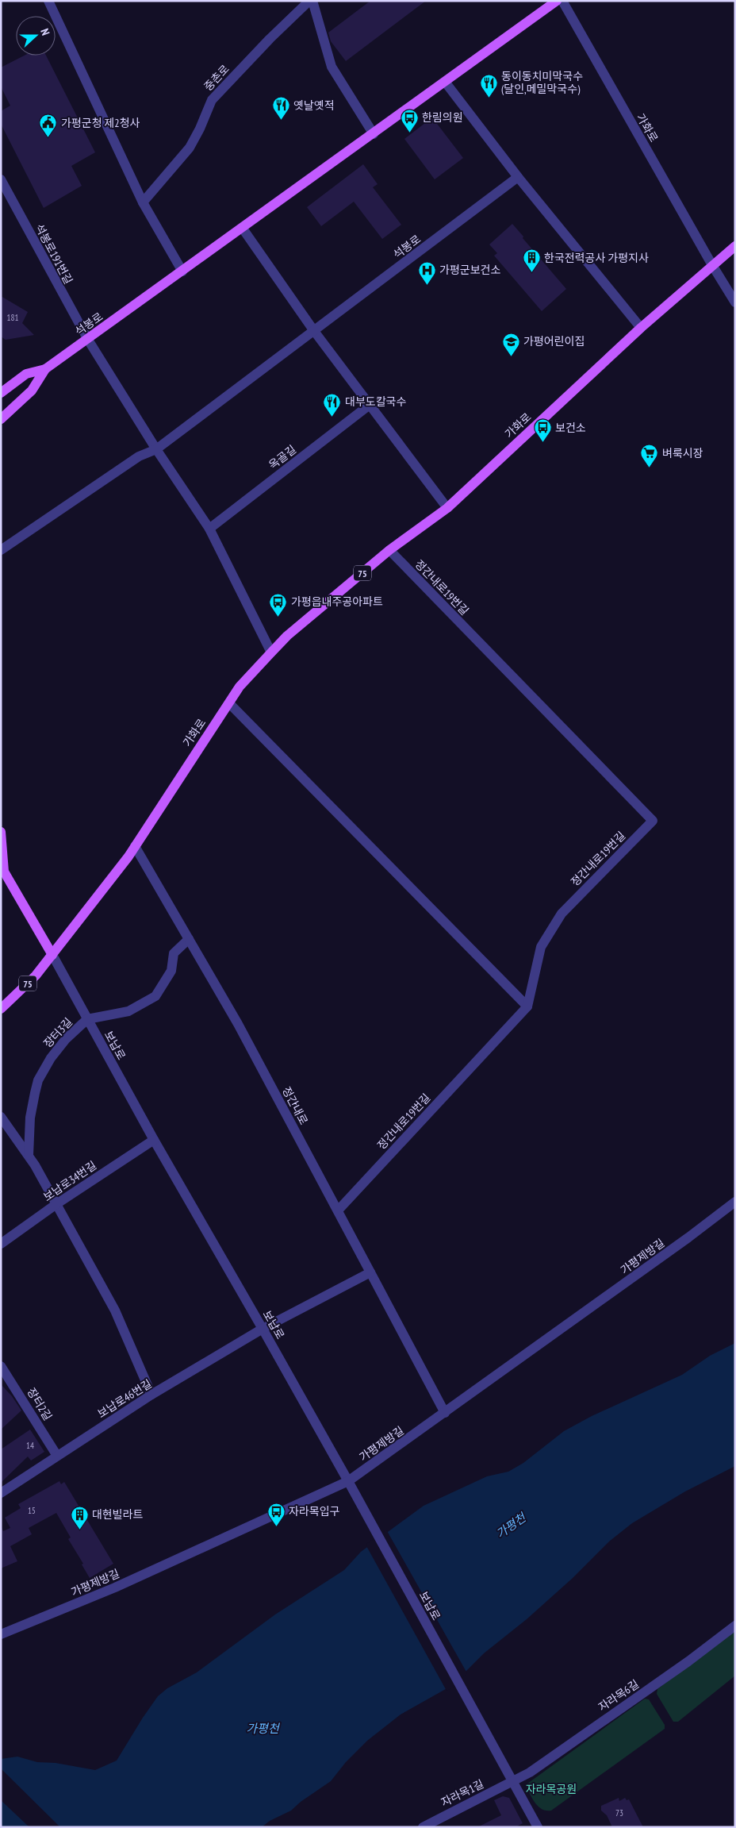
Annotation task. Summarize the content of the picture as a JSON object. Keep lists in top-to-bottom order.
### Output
{
  "streets": {
    "main road": [
      "가화로",
      "석봉로",
      "75",
      "보납로"
    ],
    "street": [
      "중촌로",
      "석봉로191번길",
      "옥골길",
      "정간내로19번길",
      "장터3길",
      "정간내로",
      "보납로34번길",
      "가평제방길",
      "보납로46번길",
      "장터2길",
      "자라목6길",
      "자라목1길"
    ]
  },
  "crossings": [
    ["가화로", "정간내로19번길"],
    ["가화로", "보납로"],
    ["가화로", "정간내로"],
    ["석봉로", "석봉로191번길"],
    ["정간내로19번길", "정간내로"],
    ["장터3길", "보납로"],
    ["장터3길", "정간내로"],
    ["보납로", "보납로34번길"],
    ["보납로", "가평제방길"],
    ["보납로", "보납로46번길"],
    ["보납로", "자라목6길"],
    ["보납로", "자라목1길"],
    ["정간내로", "가평제방길"],
    ["보납로46번길", "장터2길"],
    ["자라목6길", "자라목1길"]
  ],
  "water": ["가평천"],
  "parks": ["자라목공원"],
  "places": {
    "restaurant": ["동이동치미막국수 (달인,메밀막국수)", "옛날옛적", "대부도칼국수"],
    "bus stop": [
      "한림의원",
      "보건소",
      "가평읍내주공아파트",
      "자라목입구"
    ],
    "public building": ["가평군청 제2청사"],
    "building": ["한국전력공사 가평지사", "대현빌라트"],
    "hospital": ["가평군보건소"],
    "school or university": ["가평어린이집"],
    "supermarket": ["벼룩시장"]
  },
  "house_numbers": [
    "181",
    "14",
    "15",
    "73"
  ],
  "north": "right"
}
